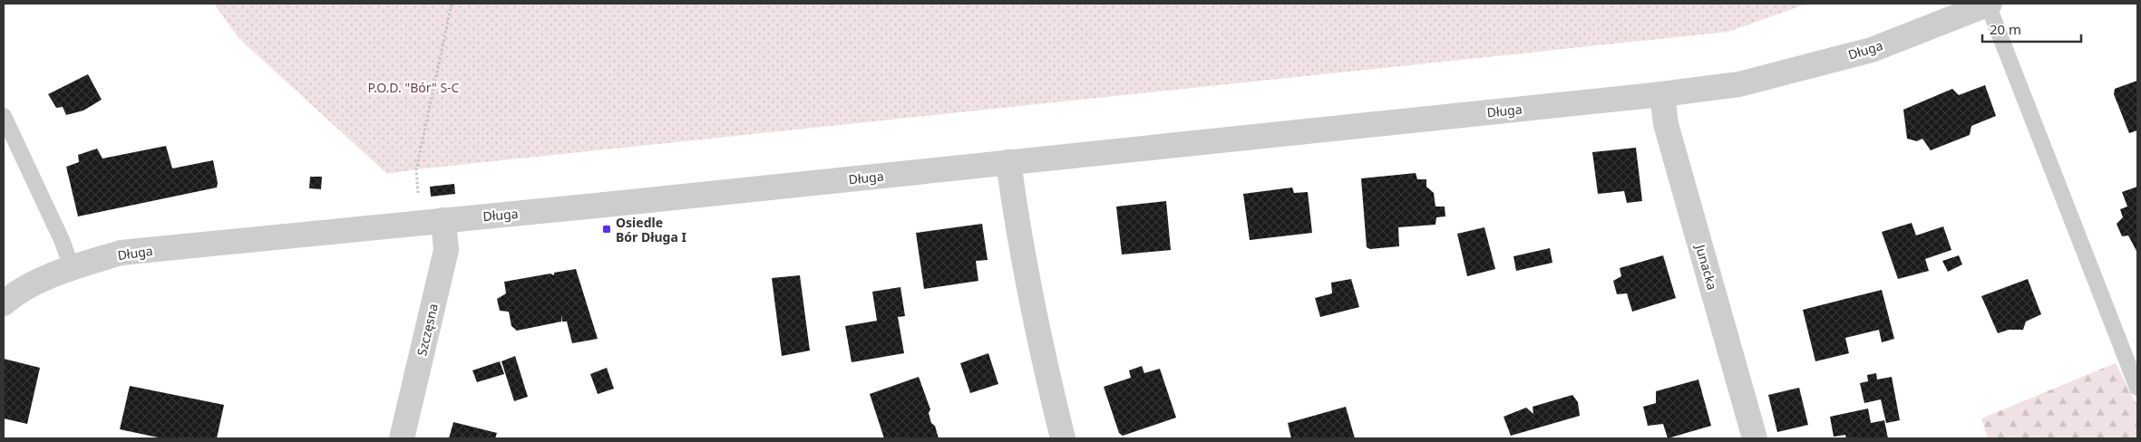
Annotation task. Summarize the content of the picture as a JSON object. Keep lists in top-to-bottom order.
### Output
{
  "streets": {
    "street": ["Długa", "Junacka", "Szczęsna"]
  },
  "crossings": [
    ["Długa", "Junacka"],
    ["Długa", "Szczęsna"]
  ],
  "parks": ["P.O.D. \"Bór\" S-C"],
  "places": {
    "transit": ["Osiedle Bór Długa I"]
  },
  "scale_bar": "20 m"
}
